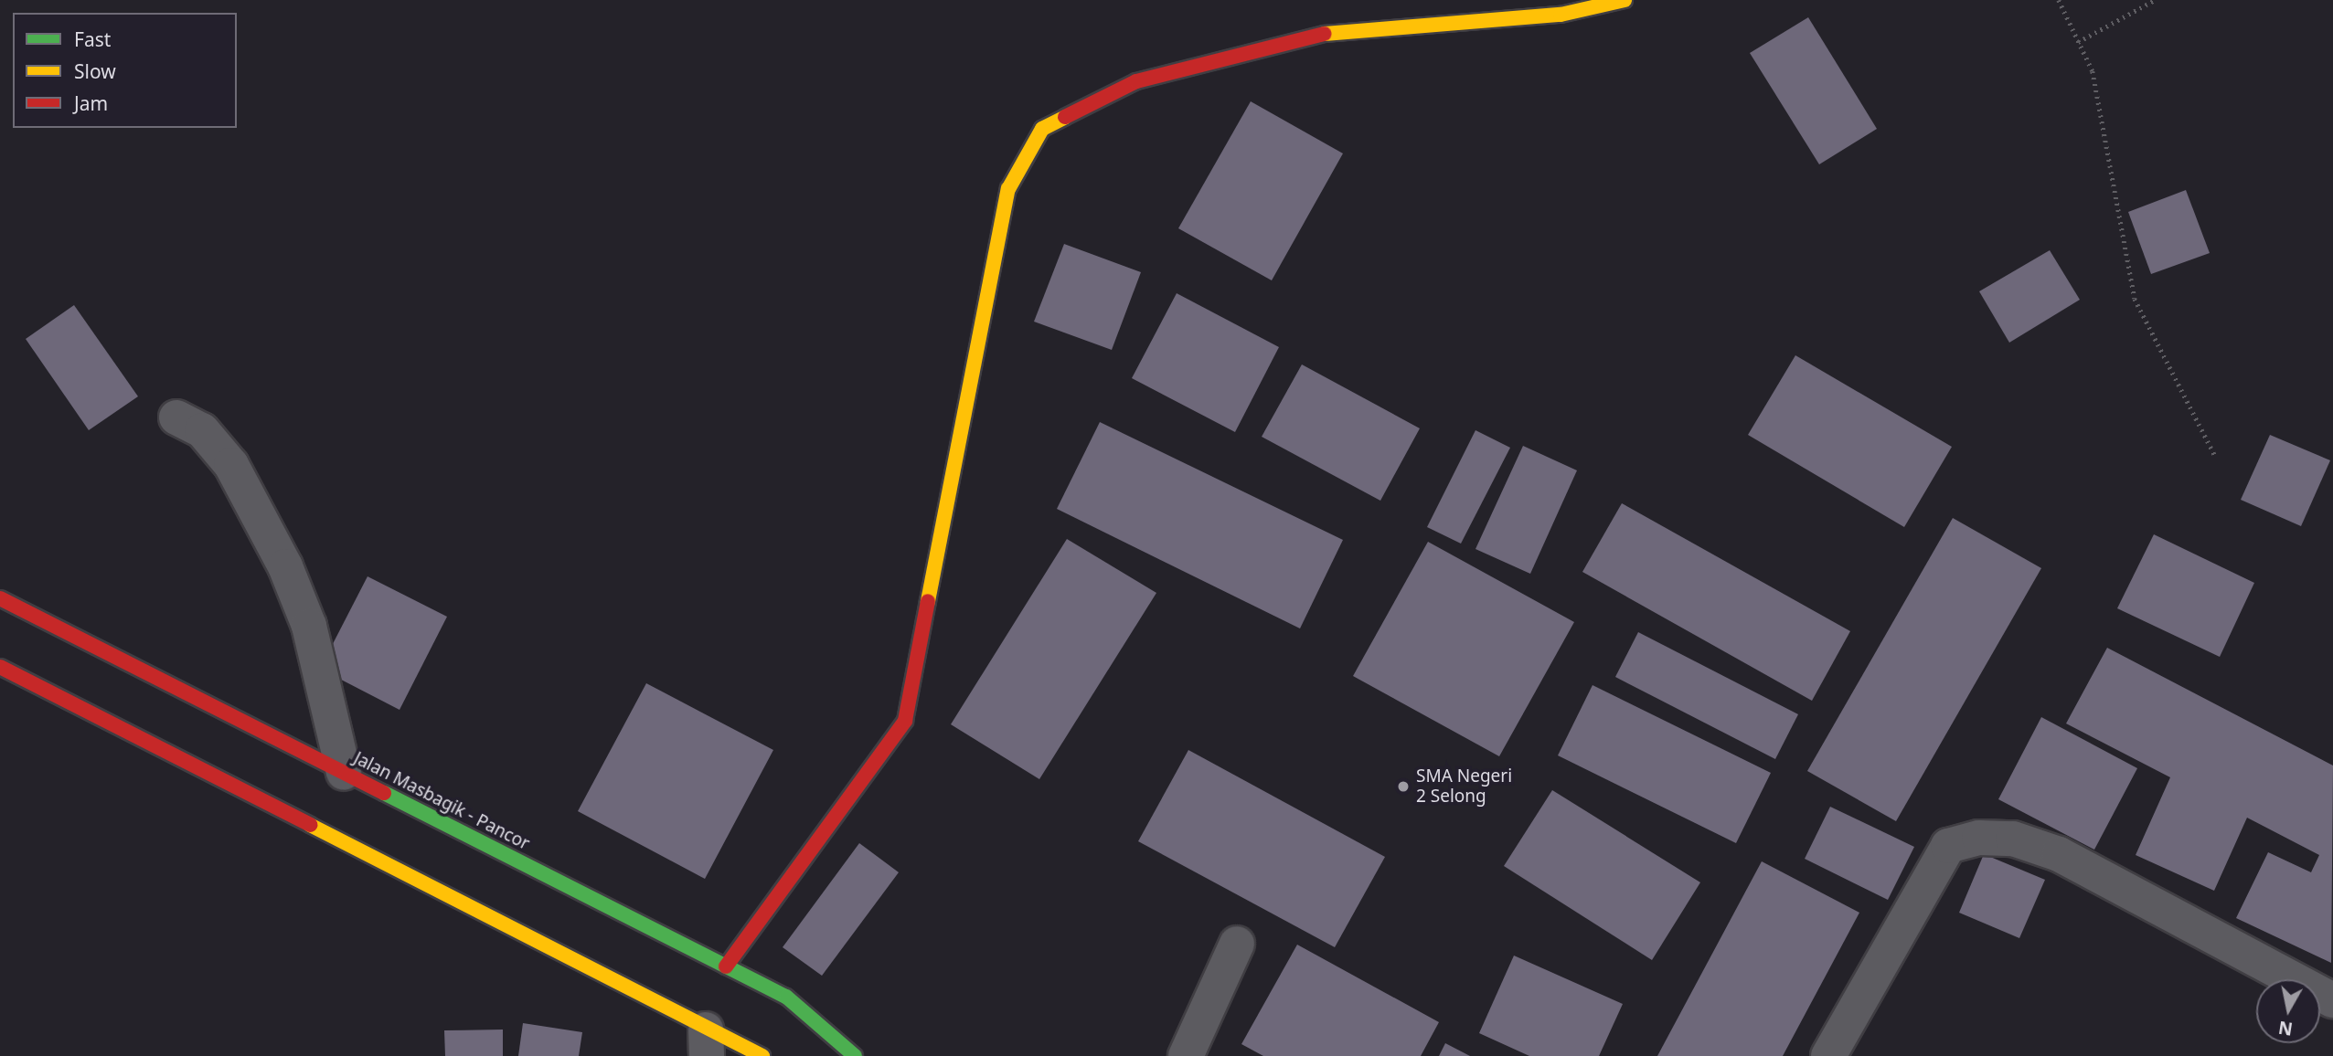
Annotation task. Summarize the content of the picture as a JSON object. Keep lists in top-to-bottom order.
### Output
{
  "streets": {
    "main road": ["Jalan Masbagik - Pancor"]
  },
  "places": ["SMA Negeri 2 Selong"],
  "legend": ["Fast", "Slow", "Jam"],
  "north": "bottom"
}
